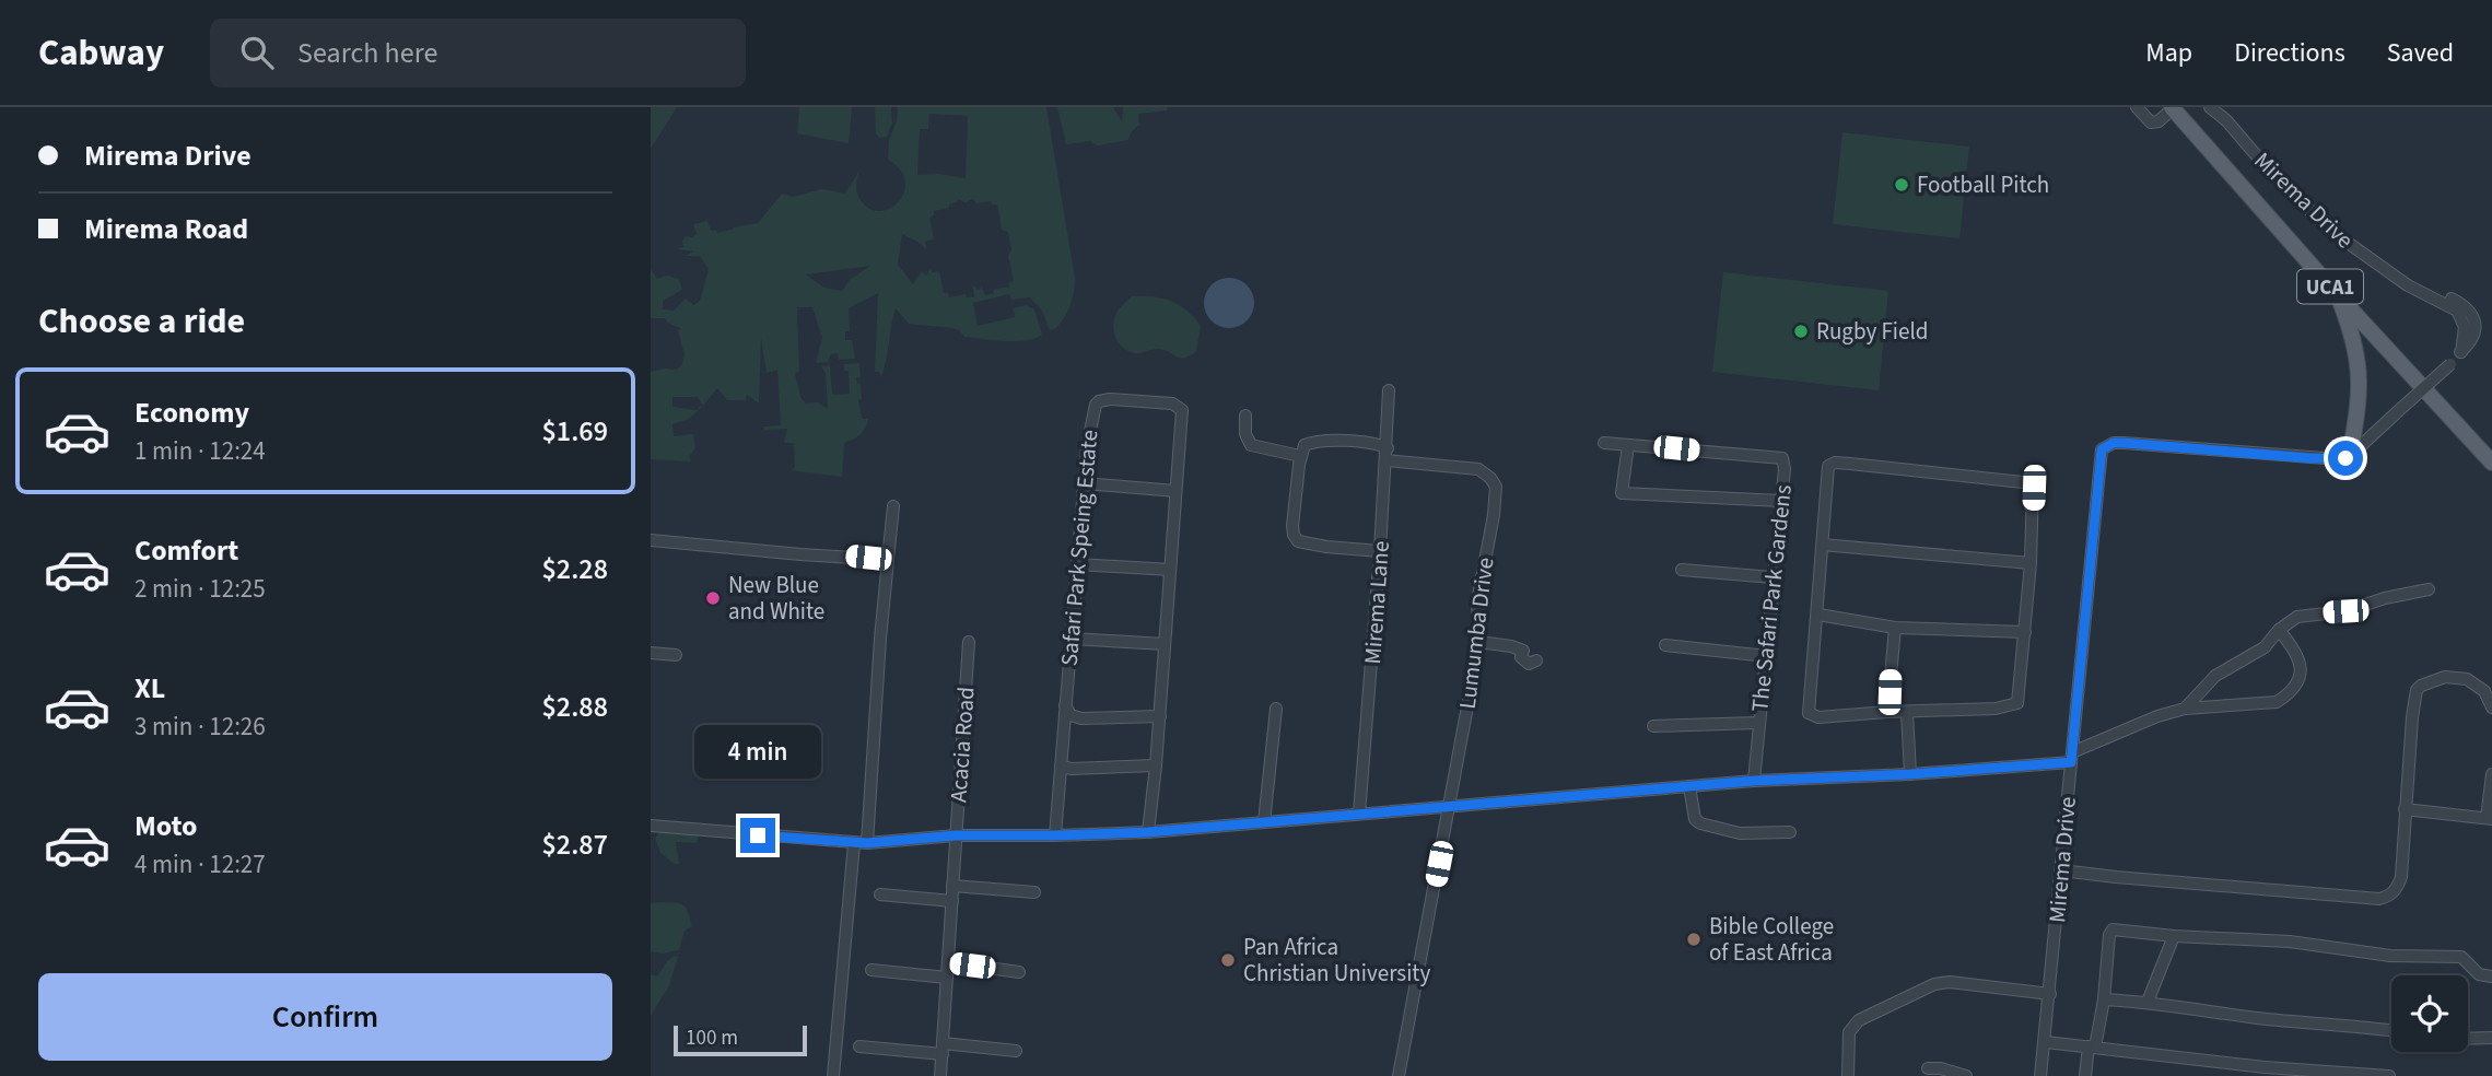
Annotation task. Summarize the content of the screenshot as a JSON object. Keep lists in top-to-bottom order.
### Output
{
  "streets": {
    "main road": ["UCA1"],
    "street": [
      "Mirema Drive",
      "Safari Park Speing Estate",
      "The Safari Park Gardens",
      "Mirema Lane",
      "Lumumba Drive",
      "Acacia Road"
    ]
  },
  "crossings": [
    ["Mirema Lane", "Lumumba Drive"]
  ],
  "places": [
    "Football Pitch",
    "Rugby Field",
    "New Blue and White",
    "Bible College of East Africa",
    "Pan Africa Christian University"
  ],
  "scale_bar": "100 m",
  "page": {
    "header": "Cabway",
    "search": "Search here",
    "nav": ["Map", "Directions", "Saved"],
    "banner": ["Mirema Drive", "Mirema Road"],
    "heading": "Choose a ride",
    "list": [
      {
        "name": "Economy",
        "note": "1 min · 12:24",
        "value": "$1.69"
      },
      {
        "name": "Comfort",
        "note": "2 min · 12:25",
        "value": "$2.28"
      },
      {
        "name": "XL",
        "note": "3 min · 12:26",
        "value": "$2.88"
      },
      {
        "name": "Moto",
        "note": "4 min · 12:27",
        "value": "$2.87"
      }
    ],
    "bubble": "4 min",
    "buttons": "Confirm",
    "scale": "100 m"
  }
}
